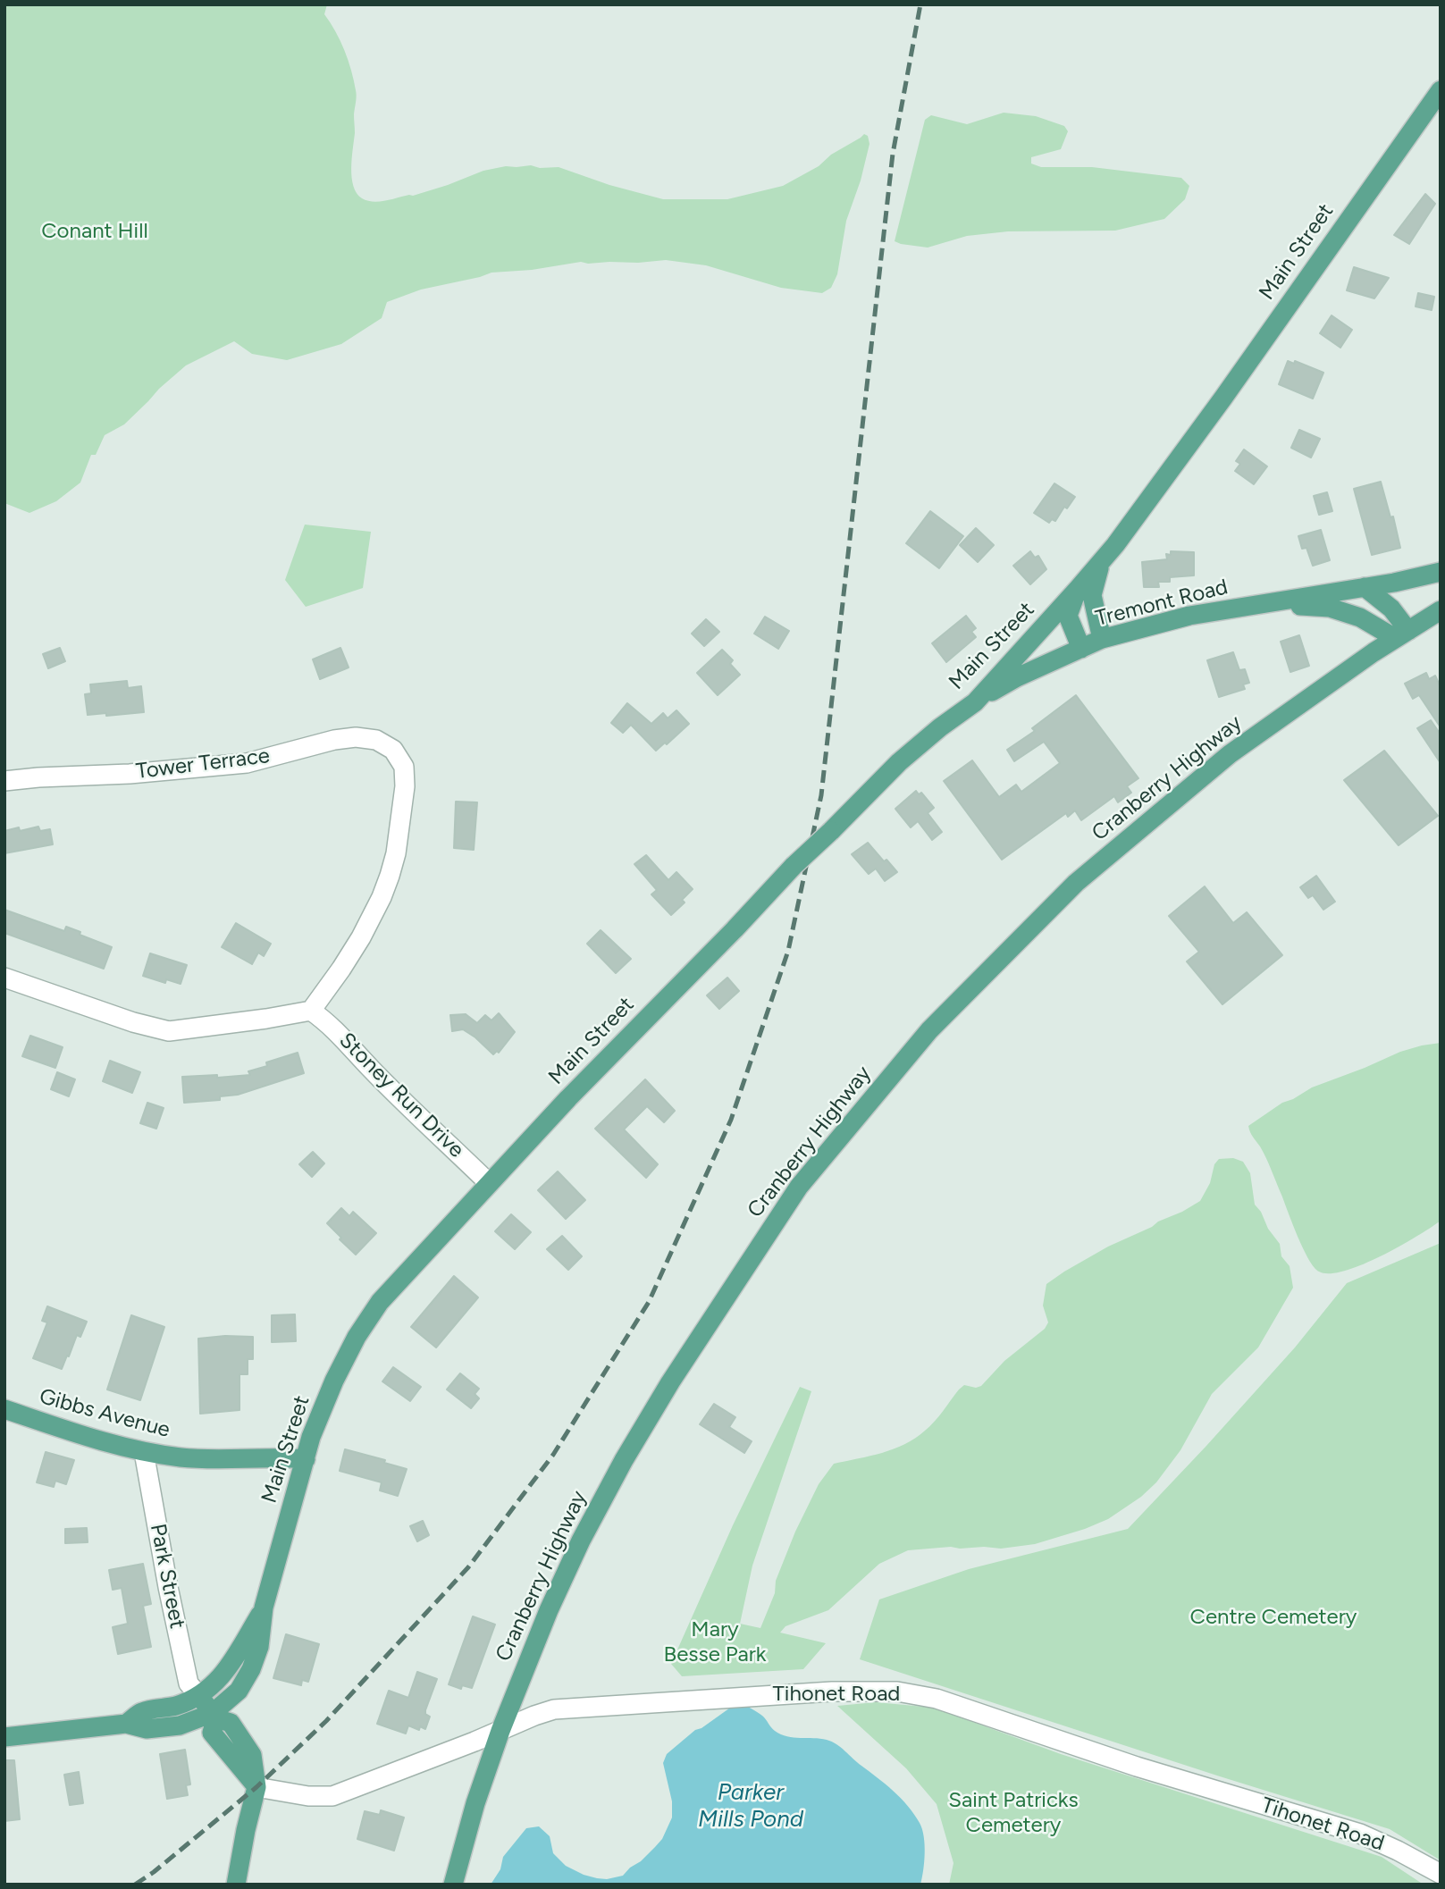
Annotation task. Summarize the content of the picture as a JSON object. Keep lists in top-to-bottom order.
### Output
{
  "streets": {
    "main road": [
      "Main Street",
      "Tremont Road",
      "Cranberry Highway",
      "Gibbs Avenue"
    ],
    "street": [
      "Tower Terrace",
      "Stoney Run Drive",
      "Park Street",
      "Tihonet Road"
    ]
  },
  "crossings": [
    ["Main Street", "Tremont Road"],
    ["Main Street", "Stoney Run Drive"],
    ["Main Street", "Gibbs Avenue"],
    ["Main Street", "Park Street"],
    ["Tremont Road", "Cranberry Highway"],
    ["Tower Terrace", "Stoney Run Drive"],
    ["Cranberry Highway", "Tihonet Road"],
    ["Gibbs Avenue", "Park Street"]
  ],
  "water": ["Parker Mills Pond"],
  "parks": [
    "Conant Hill",
    "Centre Cemetery",
    "Mary Besse Park",
    "Saint Patricks Cemetery"
  ]
}
